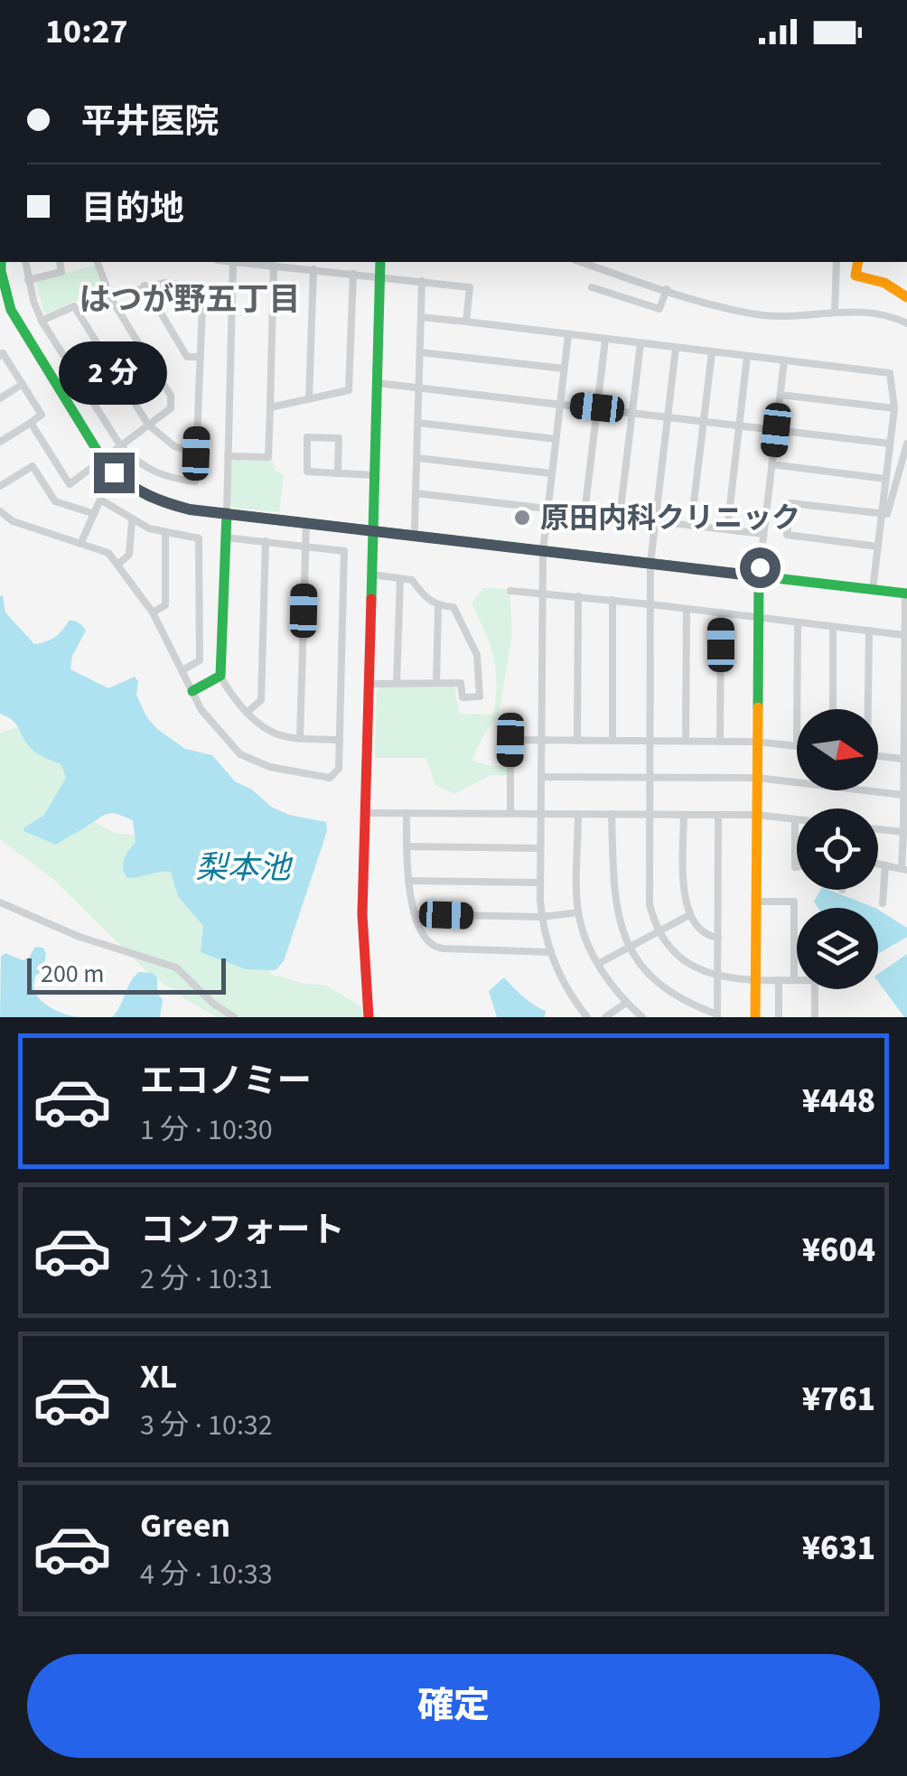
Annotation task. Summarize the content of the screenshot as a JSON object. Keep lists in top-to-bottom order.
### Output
{
  "districts": ["はつが野五丁目"],
  "water": ["梨本池"],
  "places": ["原田内科クリニック"],
  "scale_bar": "200 m",
  "north": "right",
  "page": {
    "status": "10:27",
    "banner": ["平井医院", "目的地"],
    "bubble": "2 分",
    "scale": "200 m",
    "list": [
      {
        "name": "エコノミー",
        "note": "1 分 · 10:30",
        "value": "¥448"
      },
      {
        "name": "コンフォート",
        "note": "2 分 · 10:31",
        "value": "¥604"
      },
      {
        "name": "XL",
        "note": "3 分 · 10:32",
        "value": "¥761"
      },
      {
        "name": "Green",
        "note": "4 分 · 10:33",
        "value": "¥631"
      }
    ],
    "buttons": "確定"
  }
}
